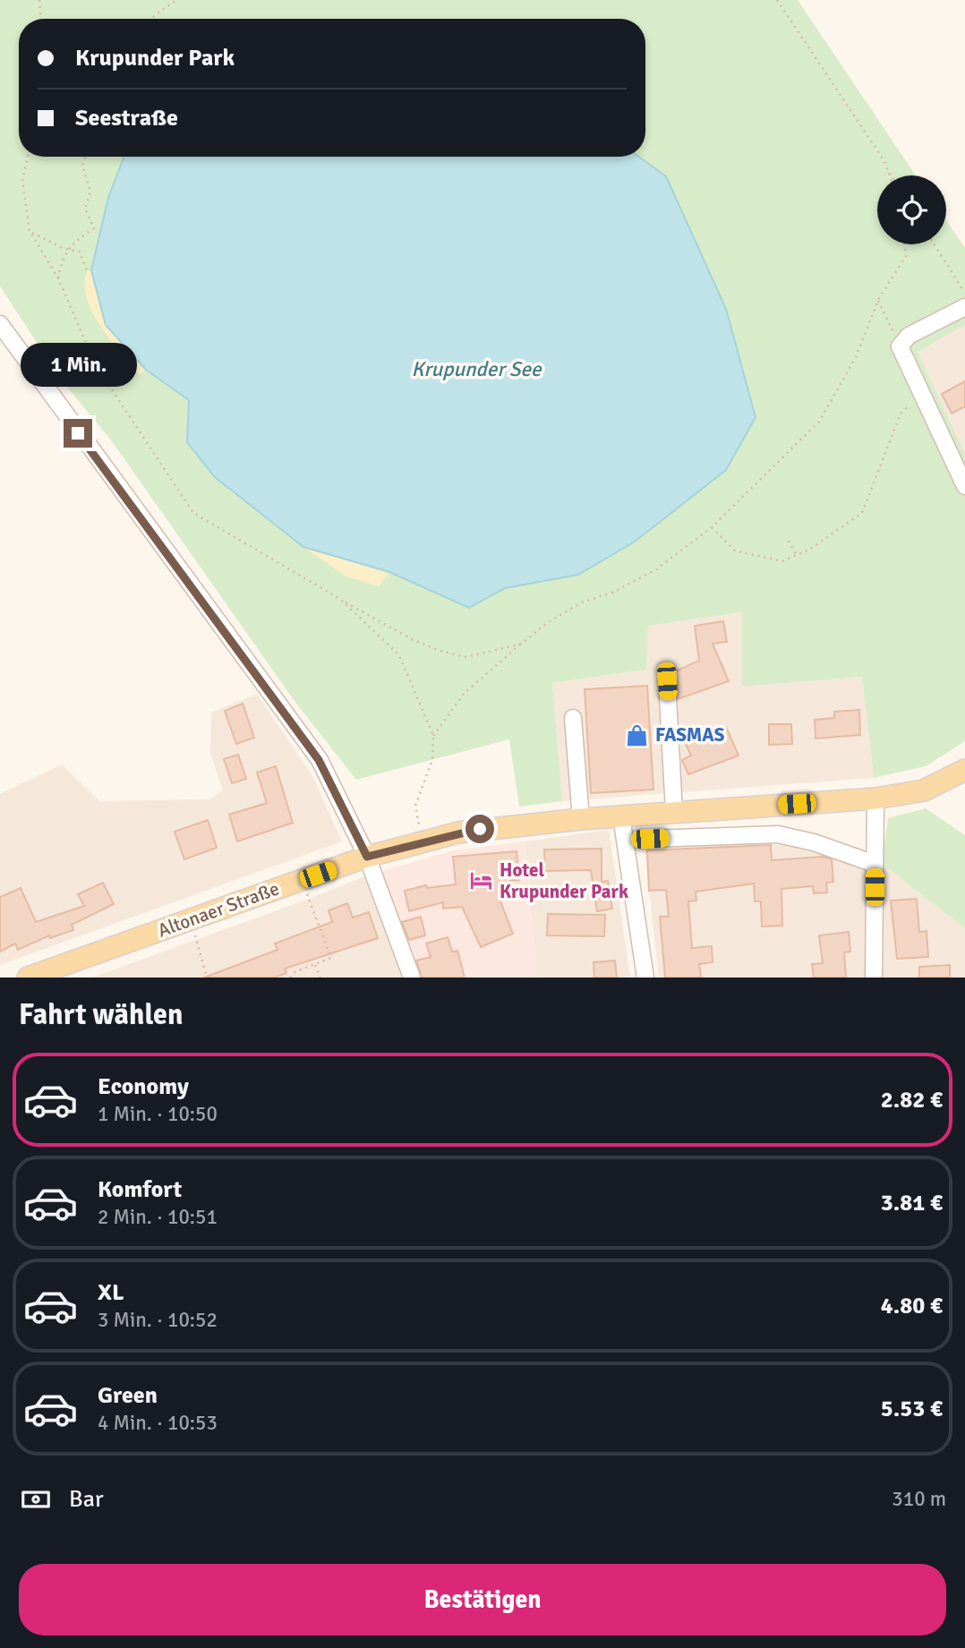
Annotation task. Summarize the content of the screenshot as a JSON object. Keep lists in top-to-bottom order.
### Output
{
  "streets": {
    "main road": ["Altonaer Straße"]
  },
  "water": ["Krupunder See"],
  "places": {
    "shop": ["FASMAS"],
    "hotel": ["Hotel Krupunder Park"]
  },
  "page": {
    "banner": ["Krupunder Park", "Seestraße"],
    "bubble": "1 Min.",
    "heading": "Fahrt wählen",
    "list": [
      {
        "name": "Economy",
        "note": "1 Min. · 10:50",
        "value": "2.82 €"
      },
      {
        "name": "Komfort",
        "note": "2 Min. · 10:51",
        "value": "3.81 €"
      },
      {
        "name": "XL",
        "note": "3 Min. · 10:52",
        "value": "4.80 €"
      },
      {
        "name": "Green",
        "note": "4 Min. · 10:53",
        "value": "5.53 €"
      }
    ],
    "pay": ["Bar", "310 m"],
    "buttons": "Bestätigen"
  }
}
